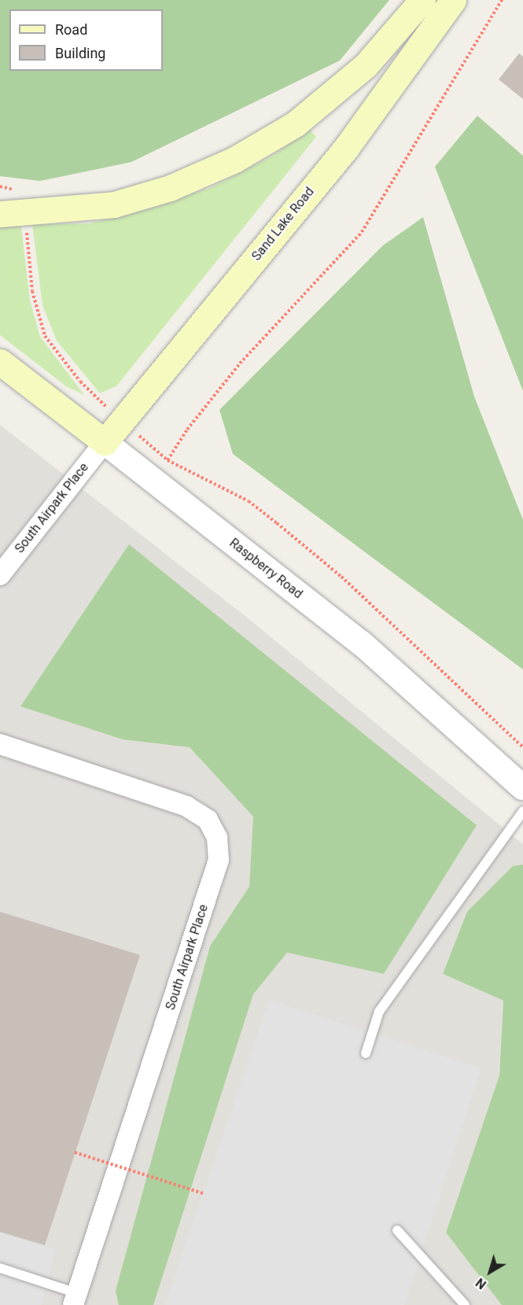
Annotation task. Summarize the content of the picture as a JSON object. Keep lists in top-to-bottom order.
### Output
{
  "streets": {
    "main road": ["Sand Lake Road", "Raspberry Road"],
    "street": ["South Airpark Place"]
  },
  "crossings": [
    ["Sand Lake Road", "South Airpark Place"],
    ["Sand Lake Road", "Raspberry Road"],
    ["South Airpark Place", "Raspberry Road"]
  ],
  "legend": ["Road", "Building"],
  "north": "bottom left"
}
